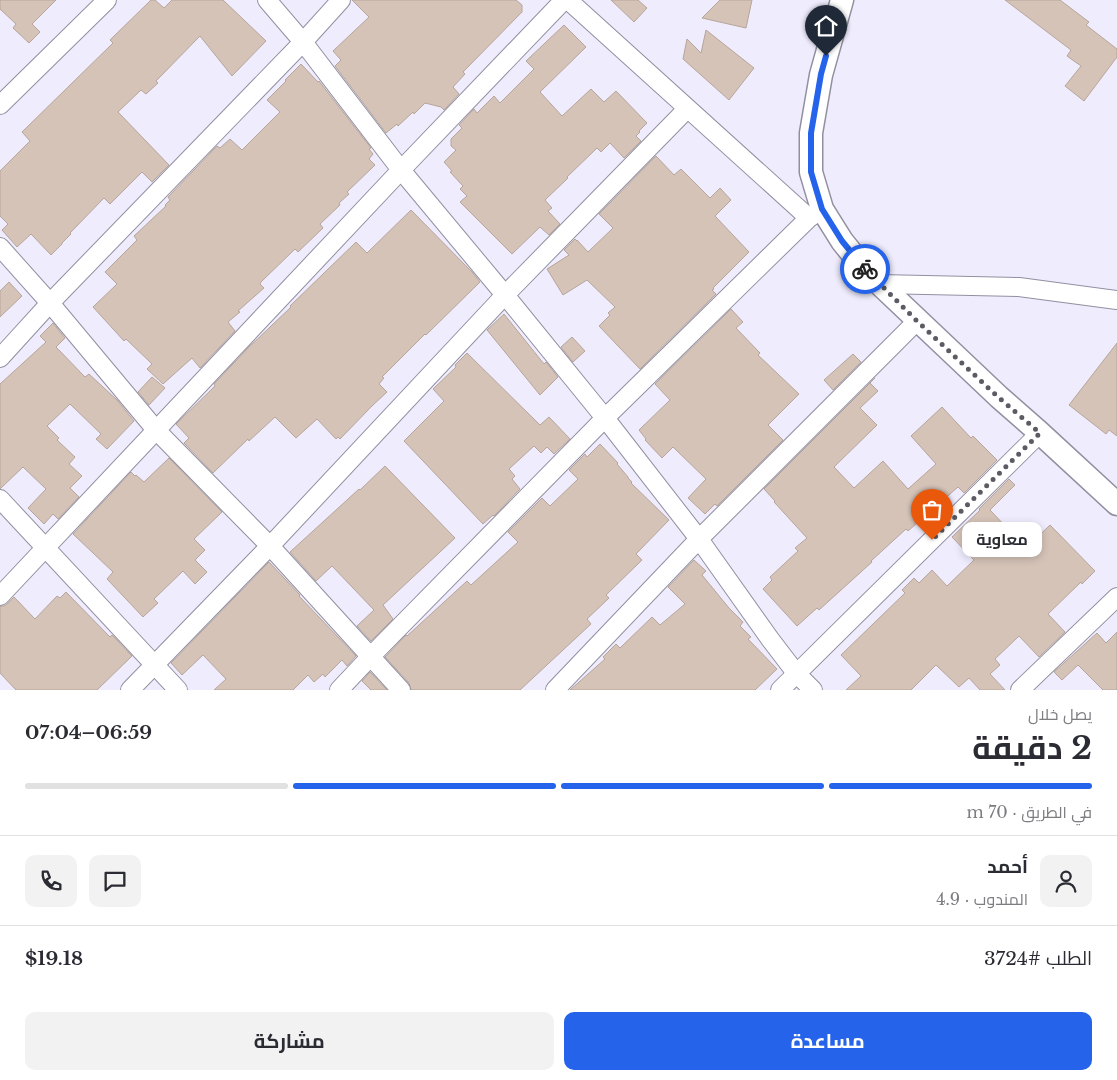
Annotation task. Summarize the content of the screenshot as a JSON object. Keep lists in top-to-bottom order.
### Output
{
  "places": ["معاوية"],
  "page": {
    "bubble": "معاوية",
    "heading": ["2 دقيقة", "يصل خلال", "06:59–07:04"],
    "panel": [
      "أحمد",
      "المندوب · 4.9",
      "الطلب #3724",
      "$19.18"
    ],
    "bar": "في الطريق · 70 m",
    "buttons": ["مساعدة", "مشاركة"]
  }
}
